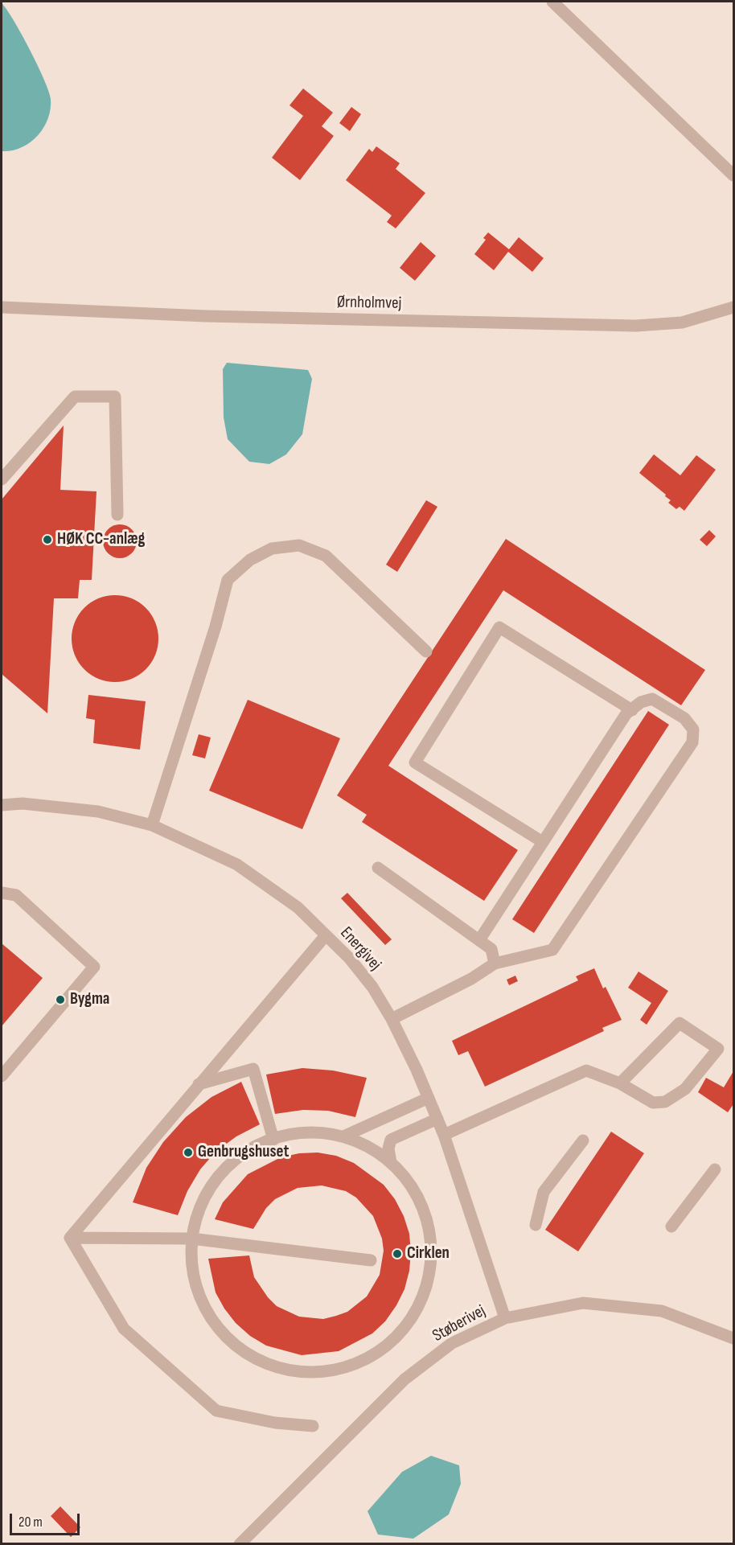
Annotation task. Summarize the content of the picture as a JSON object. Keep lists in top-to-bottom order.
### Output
{
  "streets": {
    "street": ["Ørnholmvej", "Energivej", "Støberivej"]
  },
  "crossings": [
    ["Energivej", "Støberivej"]
  ],
  "places": [
    "HØK CC-anlæg",
    "Bygma",
    "Genbrugshuset",
    "Cirklen"
  ],
  "scale_bar": "20 m"
}
